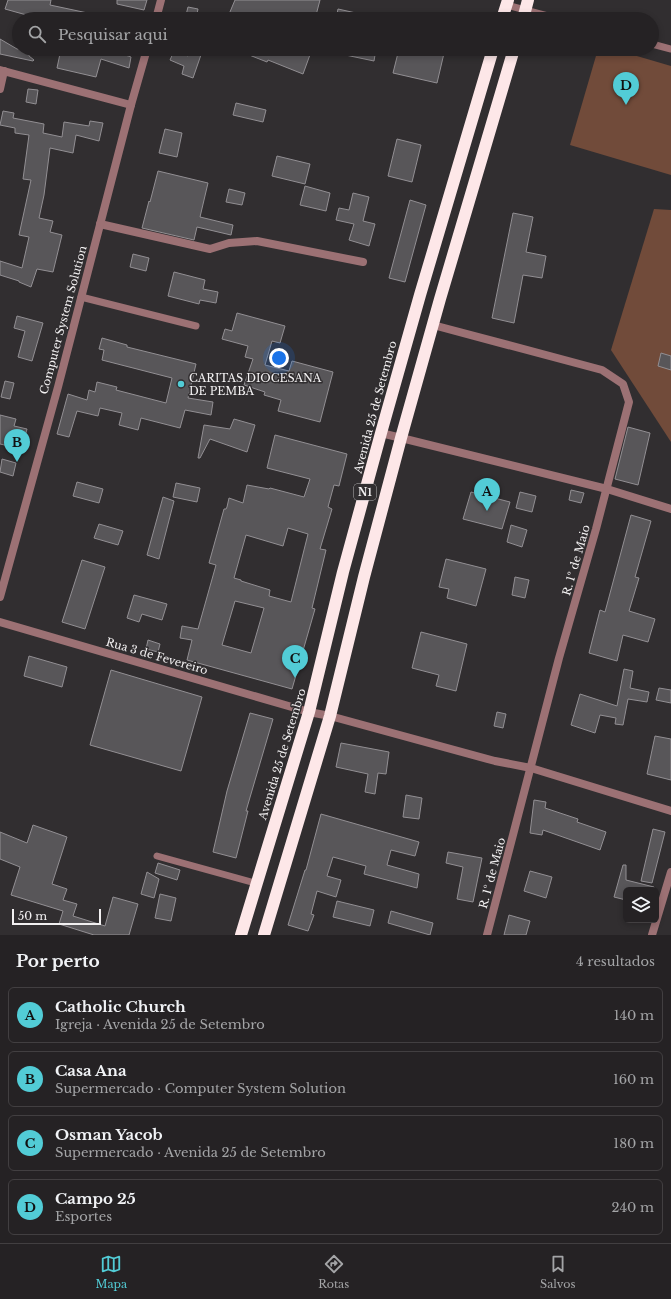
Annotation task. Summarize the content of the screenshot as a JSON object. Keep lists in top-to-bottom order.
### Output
{
  "streets": {
    "highway": ["Avenida 25 de Setembro", "N1"],
    "street": ["Computer System Solution", "R. 1º de Maio", "Rua 3 de Fevereiro"]
  },
  "crossings": [
    ["Avenida 25 de Setembro", "Rua 3 de Fevereiro"],
    ["N1", "R. 1º de Maio"],
    ["N1", "Rua 3 de Fevereiro"],
    ["R. 1º de Maio", "Rua 3 de Fevereiro"]
  ],
  "places": ["CARITAS DIOCESANA DE PEMBA"],
  "scale_bar": "50 m",
  "page": {
    "search": "Pesquisar aqui",
    "pins": [
      "D",
      "B",
      "A",
      "C"
    ],
    "scale": "50 m",
    "heading": ["Por perto", "4 resultados"],
    "list": [
      {
        "mark": "A",
        "name": "Catholic Church",
        "note": "Igreja · Avenida 25 de Setembro",
        "value": "140 m"
      },
      {
        "mark": "B",
        "name": "Casa Ana",
        "note": "Supermercado · Computer System Solution",
        "value": "160 m"
      },
      {
        "mark": "C",
        "name": "Osman Yacob",
        "note": "Supermercado · Avenida 25 de Setembro",
        "value": "180 m"
      },
      {
        "mark": "D",
        "name": "Campo 25",
        "note": "Esportes",
        "value": "240 m"
      }
    ],
    "nav": ["Mapa", "Rotas", "Salvos"]
  }
}
